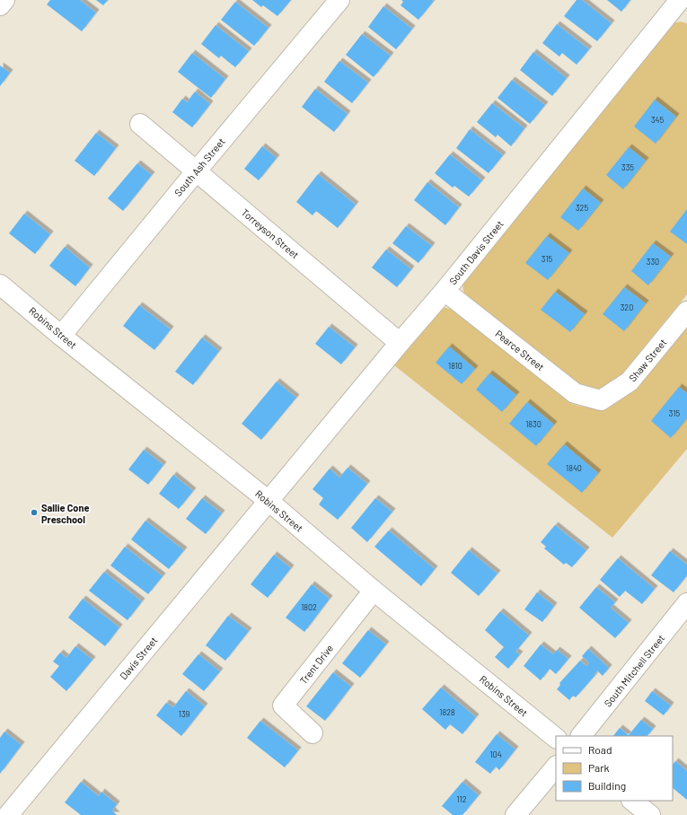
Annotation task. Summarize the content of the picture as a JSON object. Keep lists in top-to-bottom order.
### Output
{
  "streets": {
    "street": [
      "South Ash Street",
      "Torreyson Street",
      "South Davis Street",
      "Robins Street",
      "Pearce Street",
      "Shaw Street",
      "Davis Street",
      "Trent Drive",
      "South Mitchell Street"
    ]
  },
  "crossings": [
    ["South Ash Street", "Torreyson Street"],
    ["South Ash Street", "Robins Street"],
    ["Torreyson Street", "South Davis Street"],
    ["South Davis Street", "Robins Street"],
    ["South Davis Street", "Pearce Street"],
    ["South Davis Street", "Davis Street"],
    ["Robins Street", "Davis Street"],
    ["Robins Street", "Trent Drive"],
    ["Pearce Street", "Shaw Street"]
  ],
  "places": ["Sallie Cone Preschool"],
  "house_numbers": [
    "345",
    "335",
    "325",
    "315",
    "330",
    "320",
    "1810",
    "315",
    "1830",
    "1840",
    "1802",
    "1828",
    "139",
    "104",
    "112"
  ],
  "legend": ["Road", "Park", "Building"]
}
